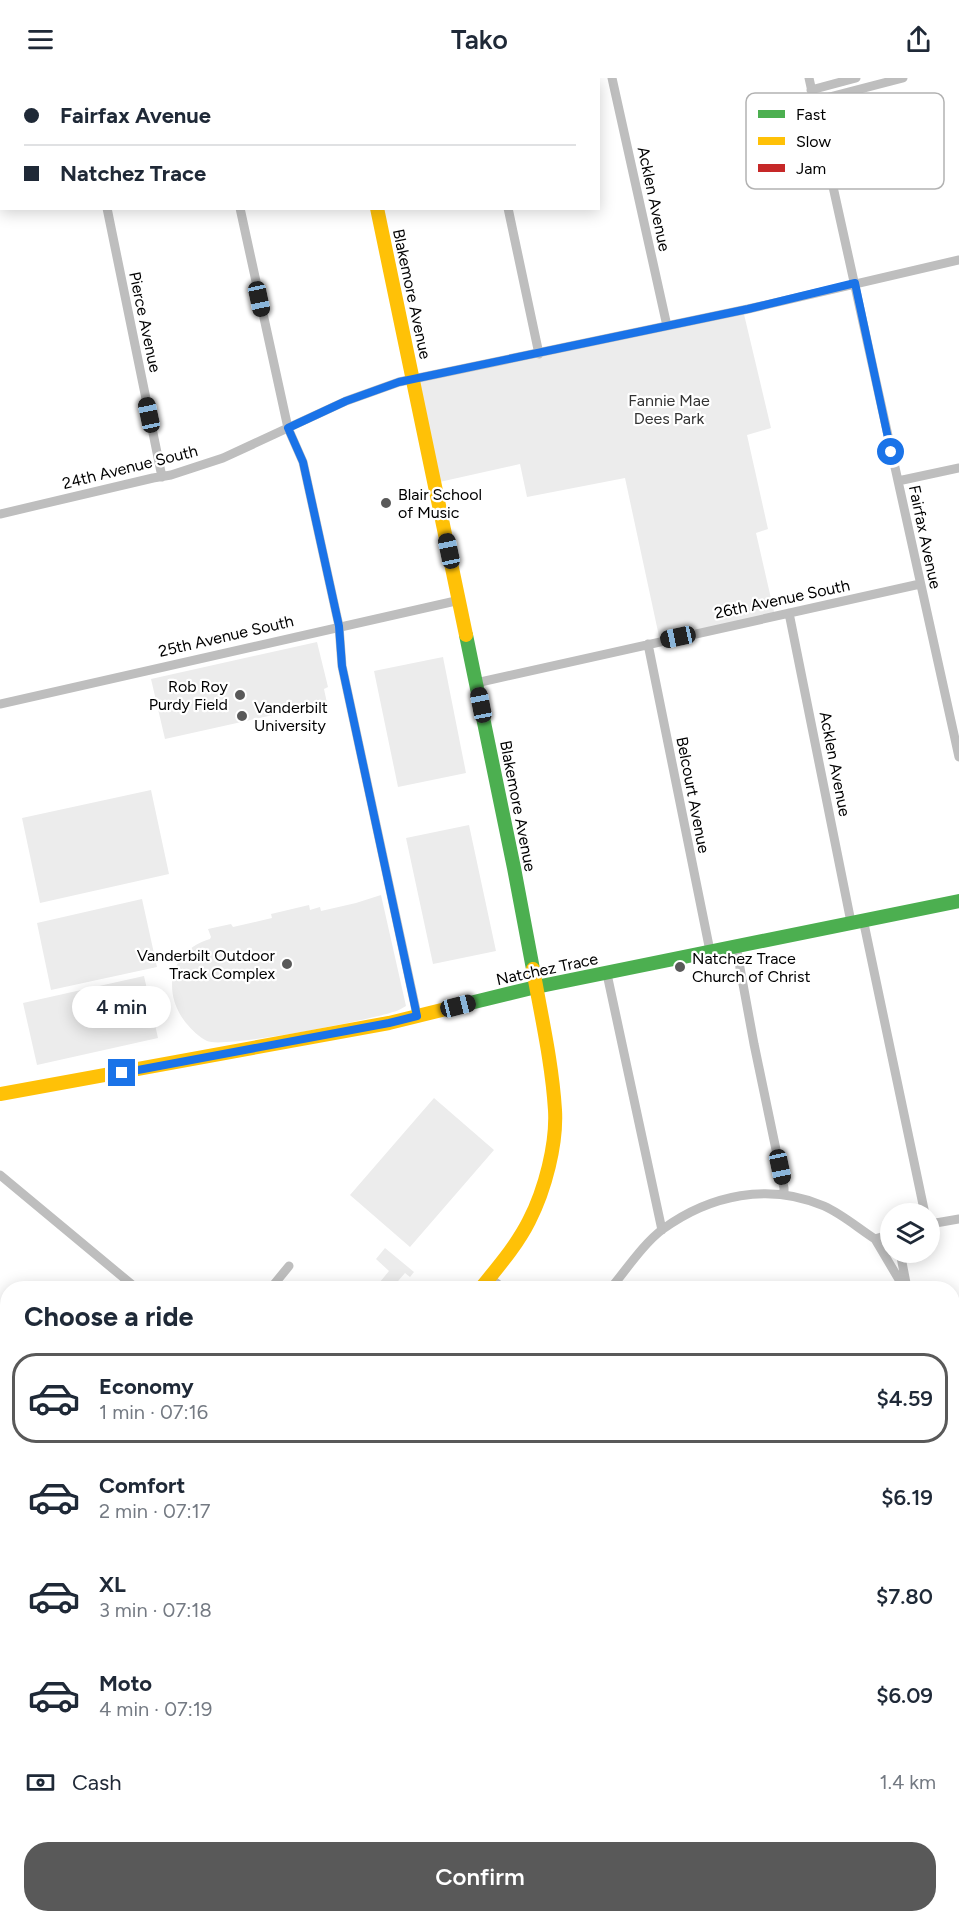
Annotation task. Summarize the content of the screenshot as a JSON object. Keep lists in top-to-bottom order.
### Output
{
  "streets": {
    "main road": ["Blakemore Avenue", "Natchez Trace"],
    "street": [
      "Acklen Avenue",
      "Pierce Avenue",
      "24th Avenue South",
      "Fairfax Avenue",
      "26th Avenue South",
      "25th Avenue South",
      "Belcourt Avenue"
    ]
  },
  "crossings": [
    ["Acklen Avenue", "24th Avenue South"],
    ["Acklen Avenue", "26th Avenue South"],
    ["Acklen Avenue", "Natchez Trace"],
    ["Blakemore Avenue", "24th Avenue South"],
    ["Blakemore Avenue", "26th Avenue South"],
    ["Blakemore Avenue", "25th Avenue South"],
    ["Blakemore Avenue", "Natchez Trace"],
    ["Pierce Avenue", "24th Avenue South"],
    ["24th Avenue South", "Fairfax Avenue"],
    ["Fairfax Avenue", "26th Avenue South"],
    ["26th Avenue South", "Belcourt Avenue"],
    ["Belcourt Avenue", "Natchez Trace"]
  ],
  "parks": ["Fannie Mae Dees Park"],
  "places": [
    "Blair School of Music",
    "Rob Roy Purdy Field",
    "Vanderbilt University",
    "Vanderbilt Outdoor Track Complex",
    "Natchez Trace Church of Christ"
  ],
  "legend": ["Fast", "Slow", "Jam"],
  "page": {
    "header": "Tako",
    "banner": ["Fairfax Avenue", "Natchez Trace"],
    "bubble": "4 min",
    "heading": "Choose a ride",
    "list": [
      {
        "name": "Economy",
        "note": "1 min · 07:16",
        "value": "$4.59"
      },
      {
        "name": "Comfort",
        "note": "2 min · 07:17",
        "value": "$6.19"
      },
      {
        "name": "XL",
        "note": "3 min · 07:18",
        "value": "$7.80"
      },
      {
        "name": "Moto",
        "note": "4 min · 07:19",
        "value": "$6.09"
      }
    ],
    "pay": ["Cash", "1.4 km"],
    "buttons": "Confirm"
  }
}
